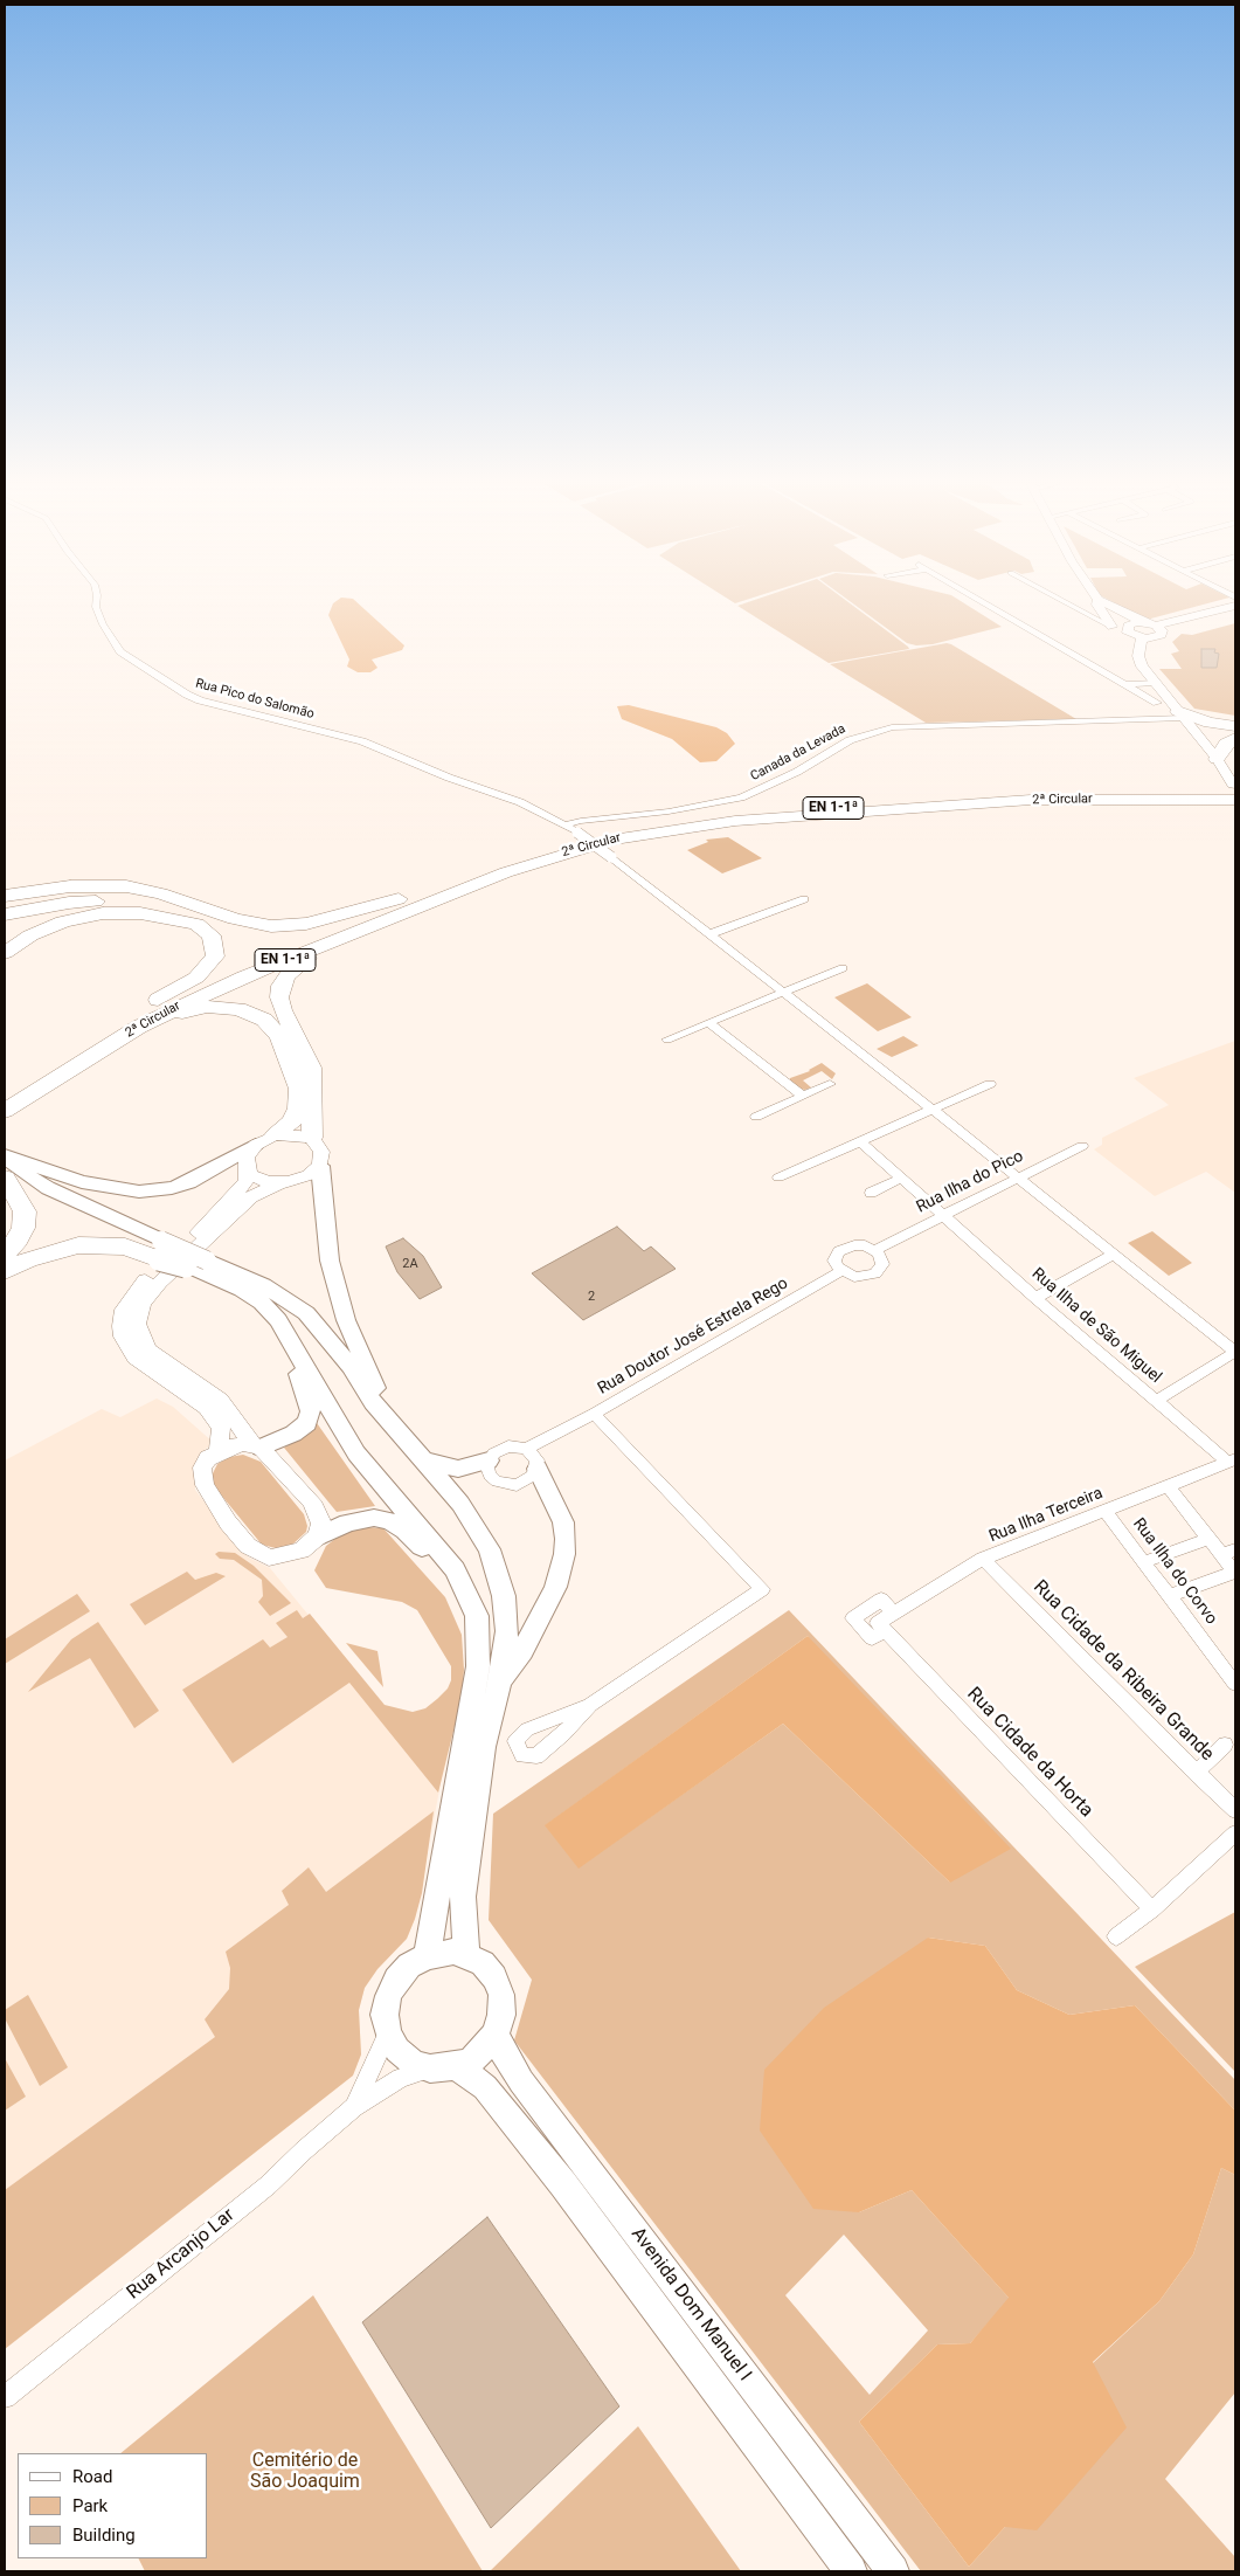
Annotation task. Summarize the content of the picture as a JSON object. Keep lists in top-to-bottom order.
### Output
{
  "streets": {
    "highway": ["2ª Circular", "EN 1-1ª"],
    "main road": ["Avenida Dom Manuel I"],
    "street": [
      "Rua Pico do Salomão",
      "Canada da Levada",
      "Rua Ilha do Pico",
      "Rua Ilha de São Miguel",
      "Rua Doutor José Estrela Rego",
      "Rua Ilha Terceira",
      "Rua Ilha do Corvo",
      "Rua Cidade da Ribeira Grande",
      "Rua Cidade da Horta",
      "Rua Arcanjo Lar"
    ]
  },
  "crossings": [
    ["Rua Pico do Salomão", "Canada da Levada"],
    ["Rua Pico do Salomão", "Rua Ilha do Pico"],
    ["Rua Ilha do Pico", "Rua Ilha de São Miguel"],
    ["Rua Ilha do Pico", "Rua Doutor José Estrela Rego"],
    ["Rua Ilha de São Miguel", "Rua Ilha Terceira"],
    ["Rua Ilha Terceira", "Rua Ilha do Corvo"],
    ["Rua Ilha Terceira", "Rua Cidade da Ribeira Grande"],
    ["Rua Ilha Terceira", "Rua Cidade da Horta"],
    ["Rua Arcanjo Lar", "Avenida Dom Manuel I"]
  ],
  "parks": ["Cemitério de São Joaquim"],
  "house_numbers": ["2A", "2"],
  "legend": ["Road", "Park", "Building"]
}
